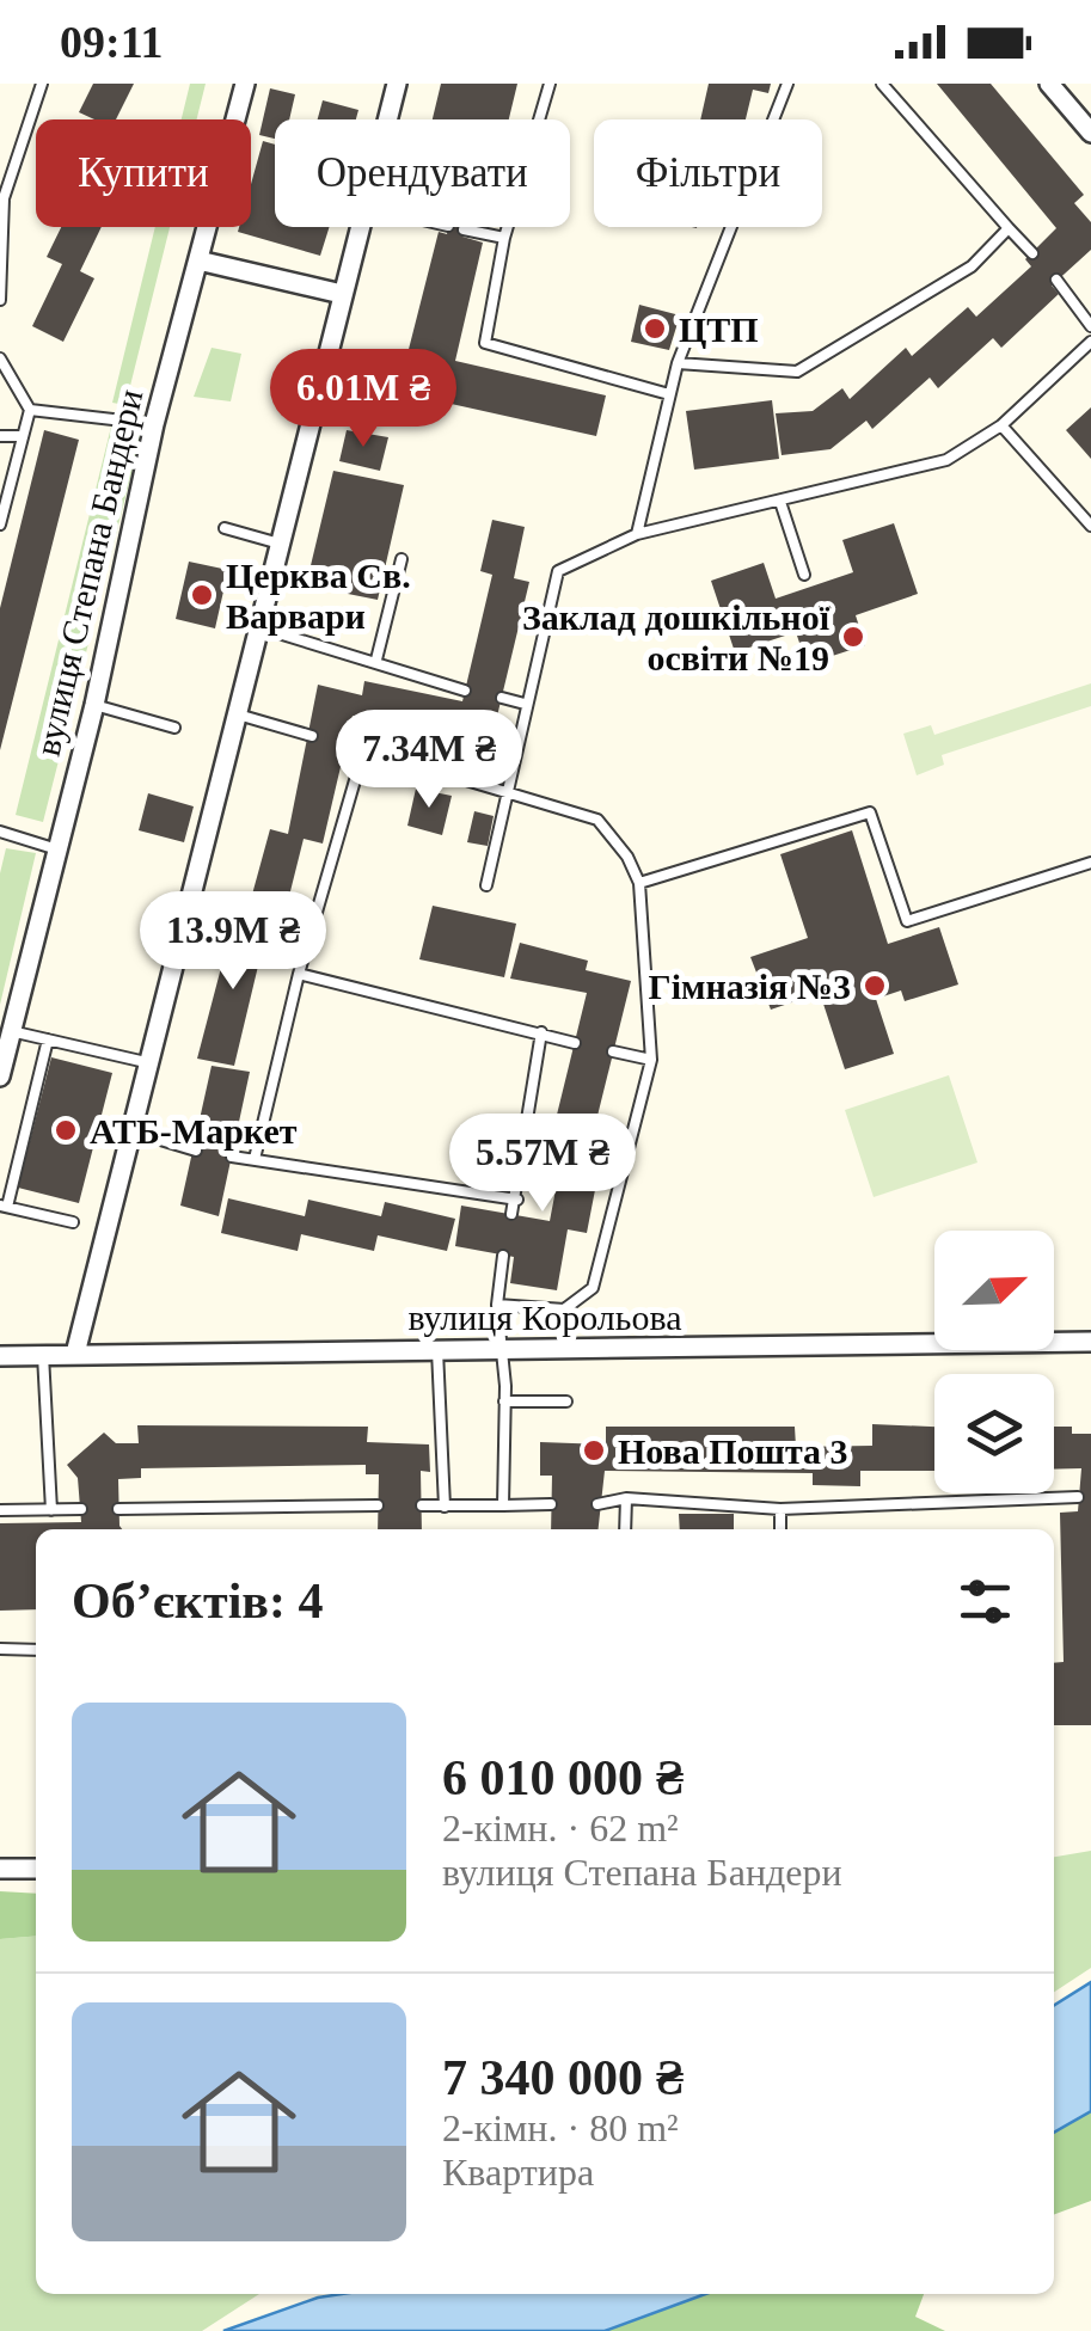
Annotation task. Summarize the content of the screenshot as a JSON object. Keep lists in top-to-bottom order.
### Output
{
  "streets": {
    "street": ["вулиця Степана Бандери", "вулиця Корольова"]
  },
  "places": [
    "ЦТП",
    "Церква Св. Варвари",
    "Заклад дошкільної освіти №19",
    "Гімназія №3",
    "АТБ-Маркет",
    "Нова Пошта 3"
  ],
  "north": "top right",
  "page": {
    "status": "09:11",
    "chip": ["Купити", "Орендувати", "Фільтри"],
    "price": [
      "6.01M ₴",
      "7.34M ₴",
      "13.9M ₴",
      "5.57M ₴"
    ],
    "heading": "Об’єктів: 4",
    "list": [
      {
        "name": "6 010 000 ₴",
        "note": "2-кімн. · 62 m² · вулиця Степана Бандери"
      },
      {
        "name": "7 340 000 ₴",
        "note": "2-кімн. · 80 m² · Квартира"
      }
    ]
  }
}
